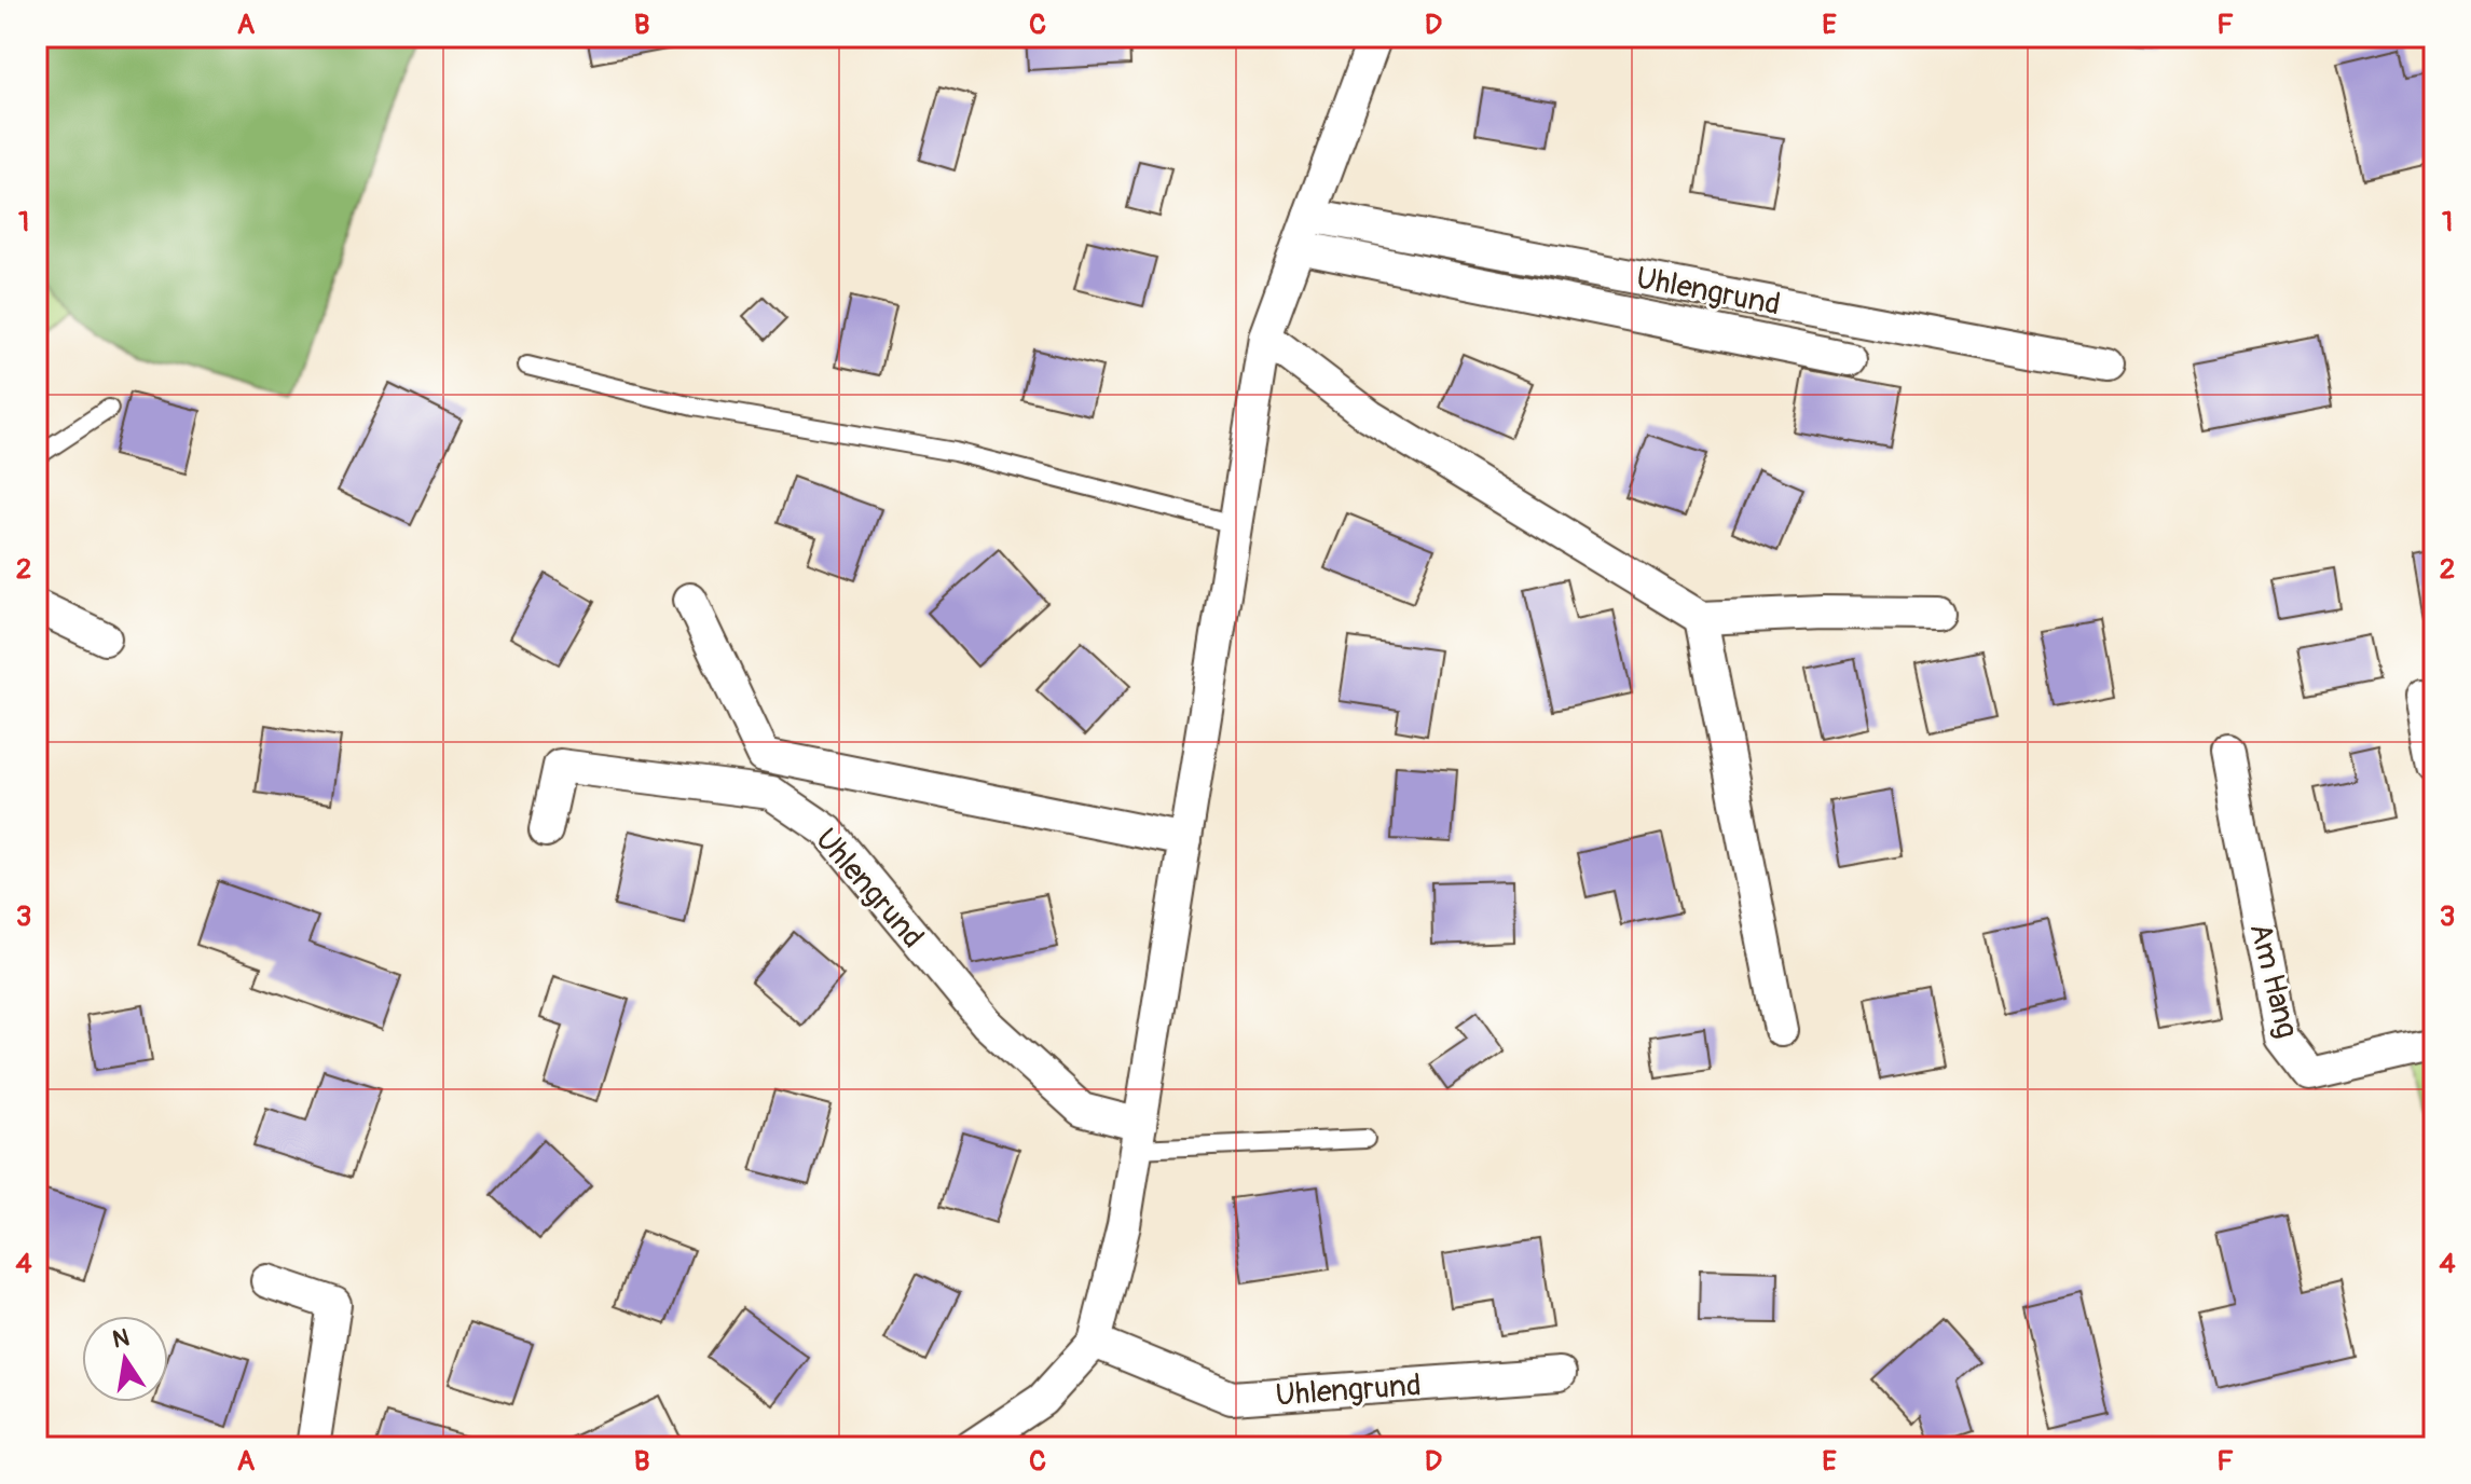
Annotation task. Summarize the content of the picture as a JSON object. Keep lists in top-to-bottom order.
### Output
{
  "streets": {
    "street": ["Uhlengrund", "Am Hang"]
  },
  "north": "top",
  "grid": {
    "columns": [
      "A",
      "B",
      "C",
      "D",
      "E",
      "F"
    ],
    "rows": [
      "1",
      "2",
      "3",
      "4"
    ]
  }
}
